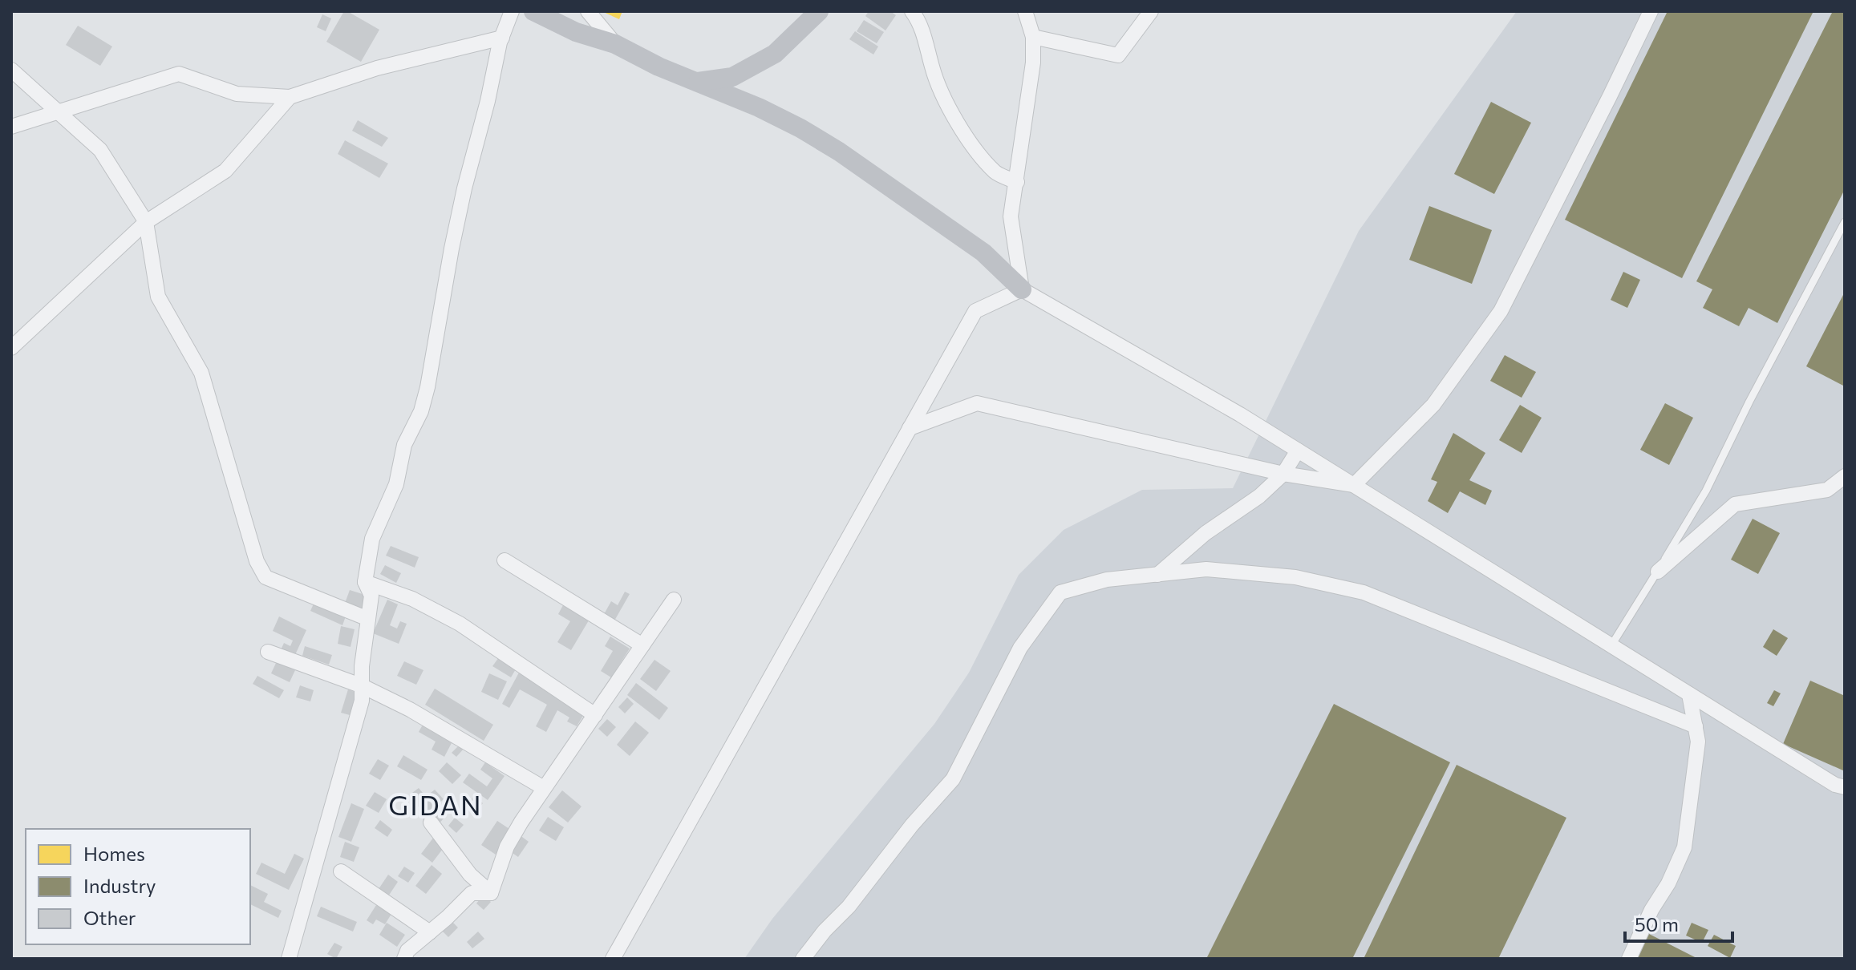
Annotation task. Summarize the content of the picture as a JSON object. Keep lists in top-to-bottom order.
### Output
{
  "districts": ["GIDAN"],
  "legend": ["Homes", "Industry", "Other"],
  "scale_bar": "50 m"
}
